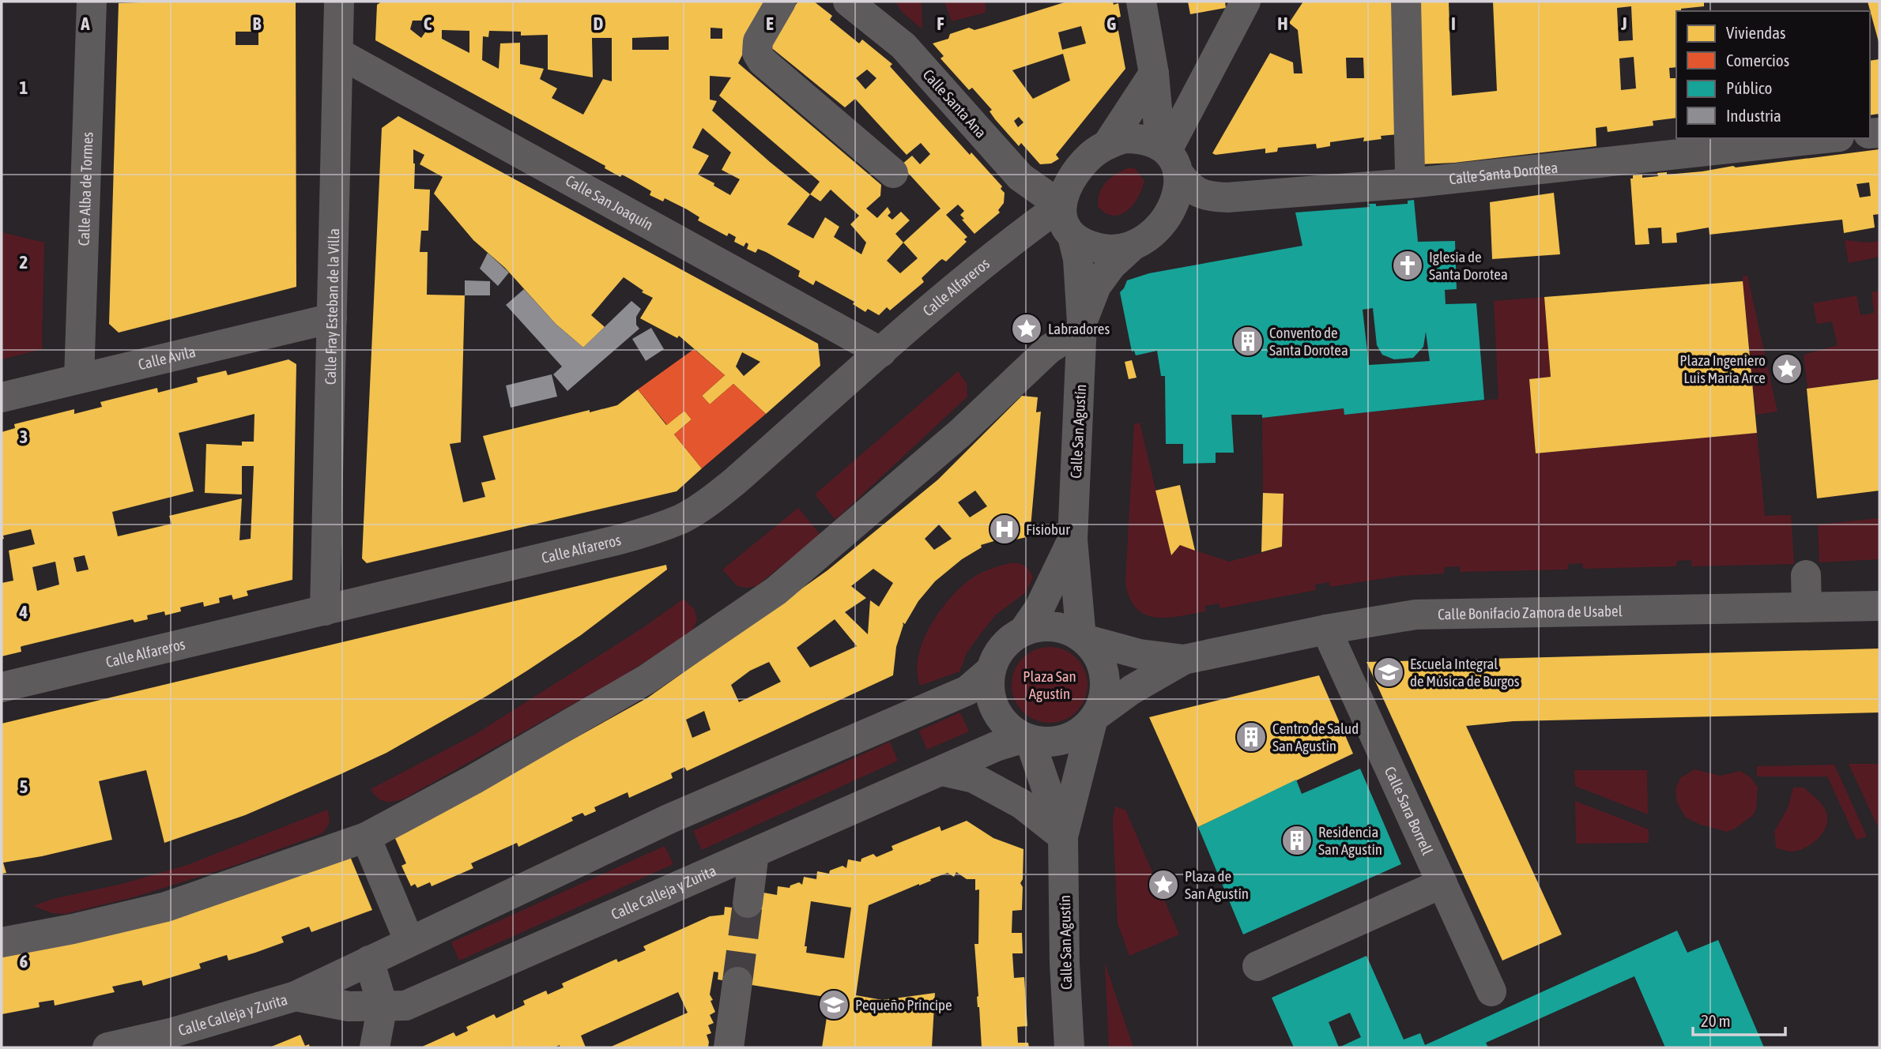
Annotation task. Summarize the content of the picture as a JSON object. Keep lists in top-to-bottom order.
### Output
{
  "streets": {
    "street": [
      "Calle Santa Ana",
      "Calle Santa Dorotea",
      "Calle Alba de Tormes",
      "Calle San Joaquín",
      "Calle Alfareros",
      "Calle Fray Esteban de la Villa",
      "Calle Ávila",
      "Calle San Agustín",
      "Calle Bonifacio Zamora de Usabel",
      "Calle Sara Borrell",
      "Calle Calleja y Zurita"
    ]
  },
  "crossings": [
    ["Calle Santa Ana", "Calle Santa Dorotea"],
    ["Calle Santa Ana", "Calle Alfareros"],
    ["Calle Santa Ana", "Calle San Agustín"],
    ["Calle Santa Dorotea", "Calle Alfareros"],
    ["Calle Santa Dorotea", "Calle San Agustín"],
    ["Calle Alba de Tormes", "Calle Ávila"],
    ["Calle San Joaquín", "Calle Alfareros"],
    ["Calle San Joaquín", "Calle Fray Esteban de la Villa"],
    ["Calle Alfareros", "Calle Fray Esteban de la Villa"],
    ["Calle Alfareros", "Calle San Agustín"],
    ["Calle Fray Esteban de la Villa", "Calle Ávila"],
    ["Calle San Agustín", "Calle Bonifacio Zamora de Usabel"],
    ["Calle San Agustín", "Calle Calleja y Zurita"],
    ["Calle Bonifacio Zamora de Usabel", "Calle Sara Borrell"],
    ["Calle Bonifacio Zamora de Usabel", "Calle Calleja y Zurita"]
  ],
  "parks": ["Plaza San Agustín"],
  "places": {
    "church": ["Iglesia de Santa Dorotea"],
    "place": ["Labradores", "Plaza Ingeniero Luis María Arce", "Plaza de San Agustín"],
    "building": ["Convento de Santa Dorotea", "Centro de Salud San Agustín", "Residencia San Agustín"],
    "hospital": ["Fisiobur"],
    "school or university": ["Escuela Integral de Música de Burgos", "Pequeño Príncipe"]
  },
  "legend": [
    "Viviendas",
    "Comercios",
    "Público",
    "Industria"
  ],
  "scale_bar": "20 m",
  "grid": {
    "columns": [
      "A",
      "B",
      "C",
      "D",
      "E",
      "F",
      "G",
      "H",
      "I",
      "J"
    ],
    "rows": [
      "1",
      "2",
      "3",
      "4",
      "5",
      "6"
    ]
  }
}
